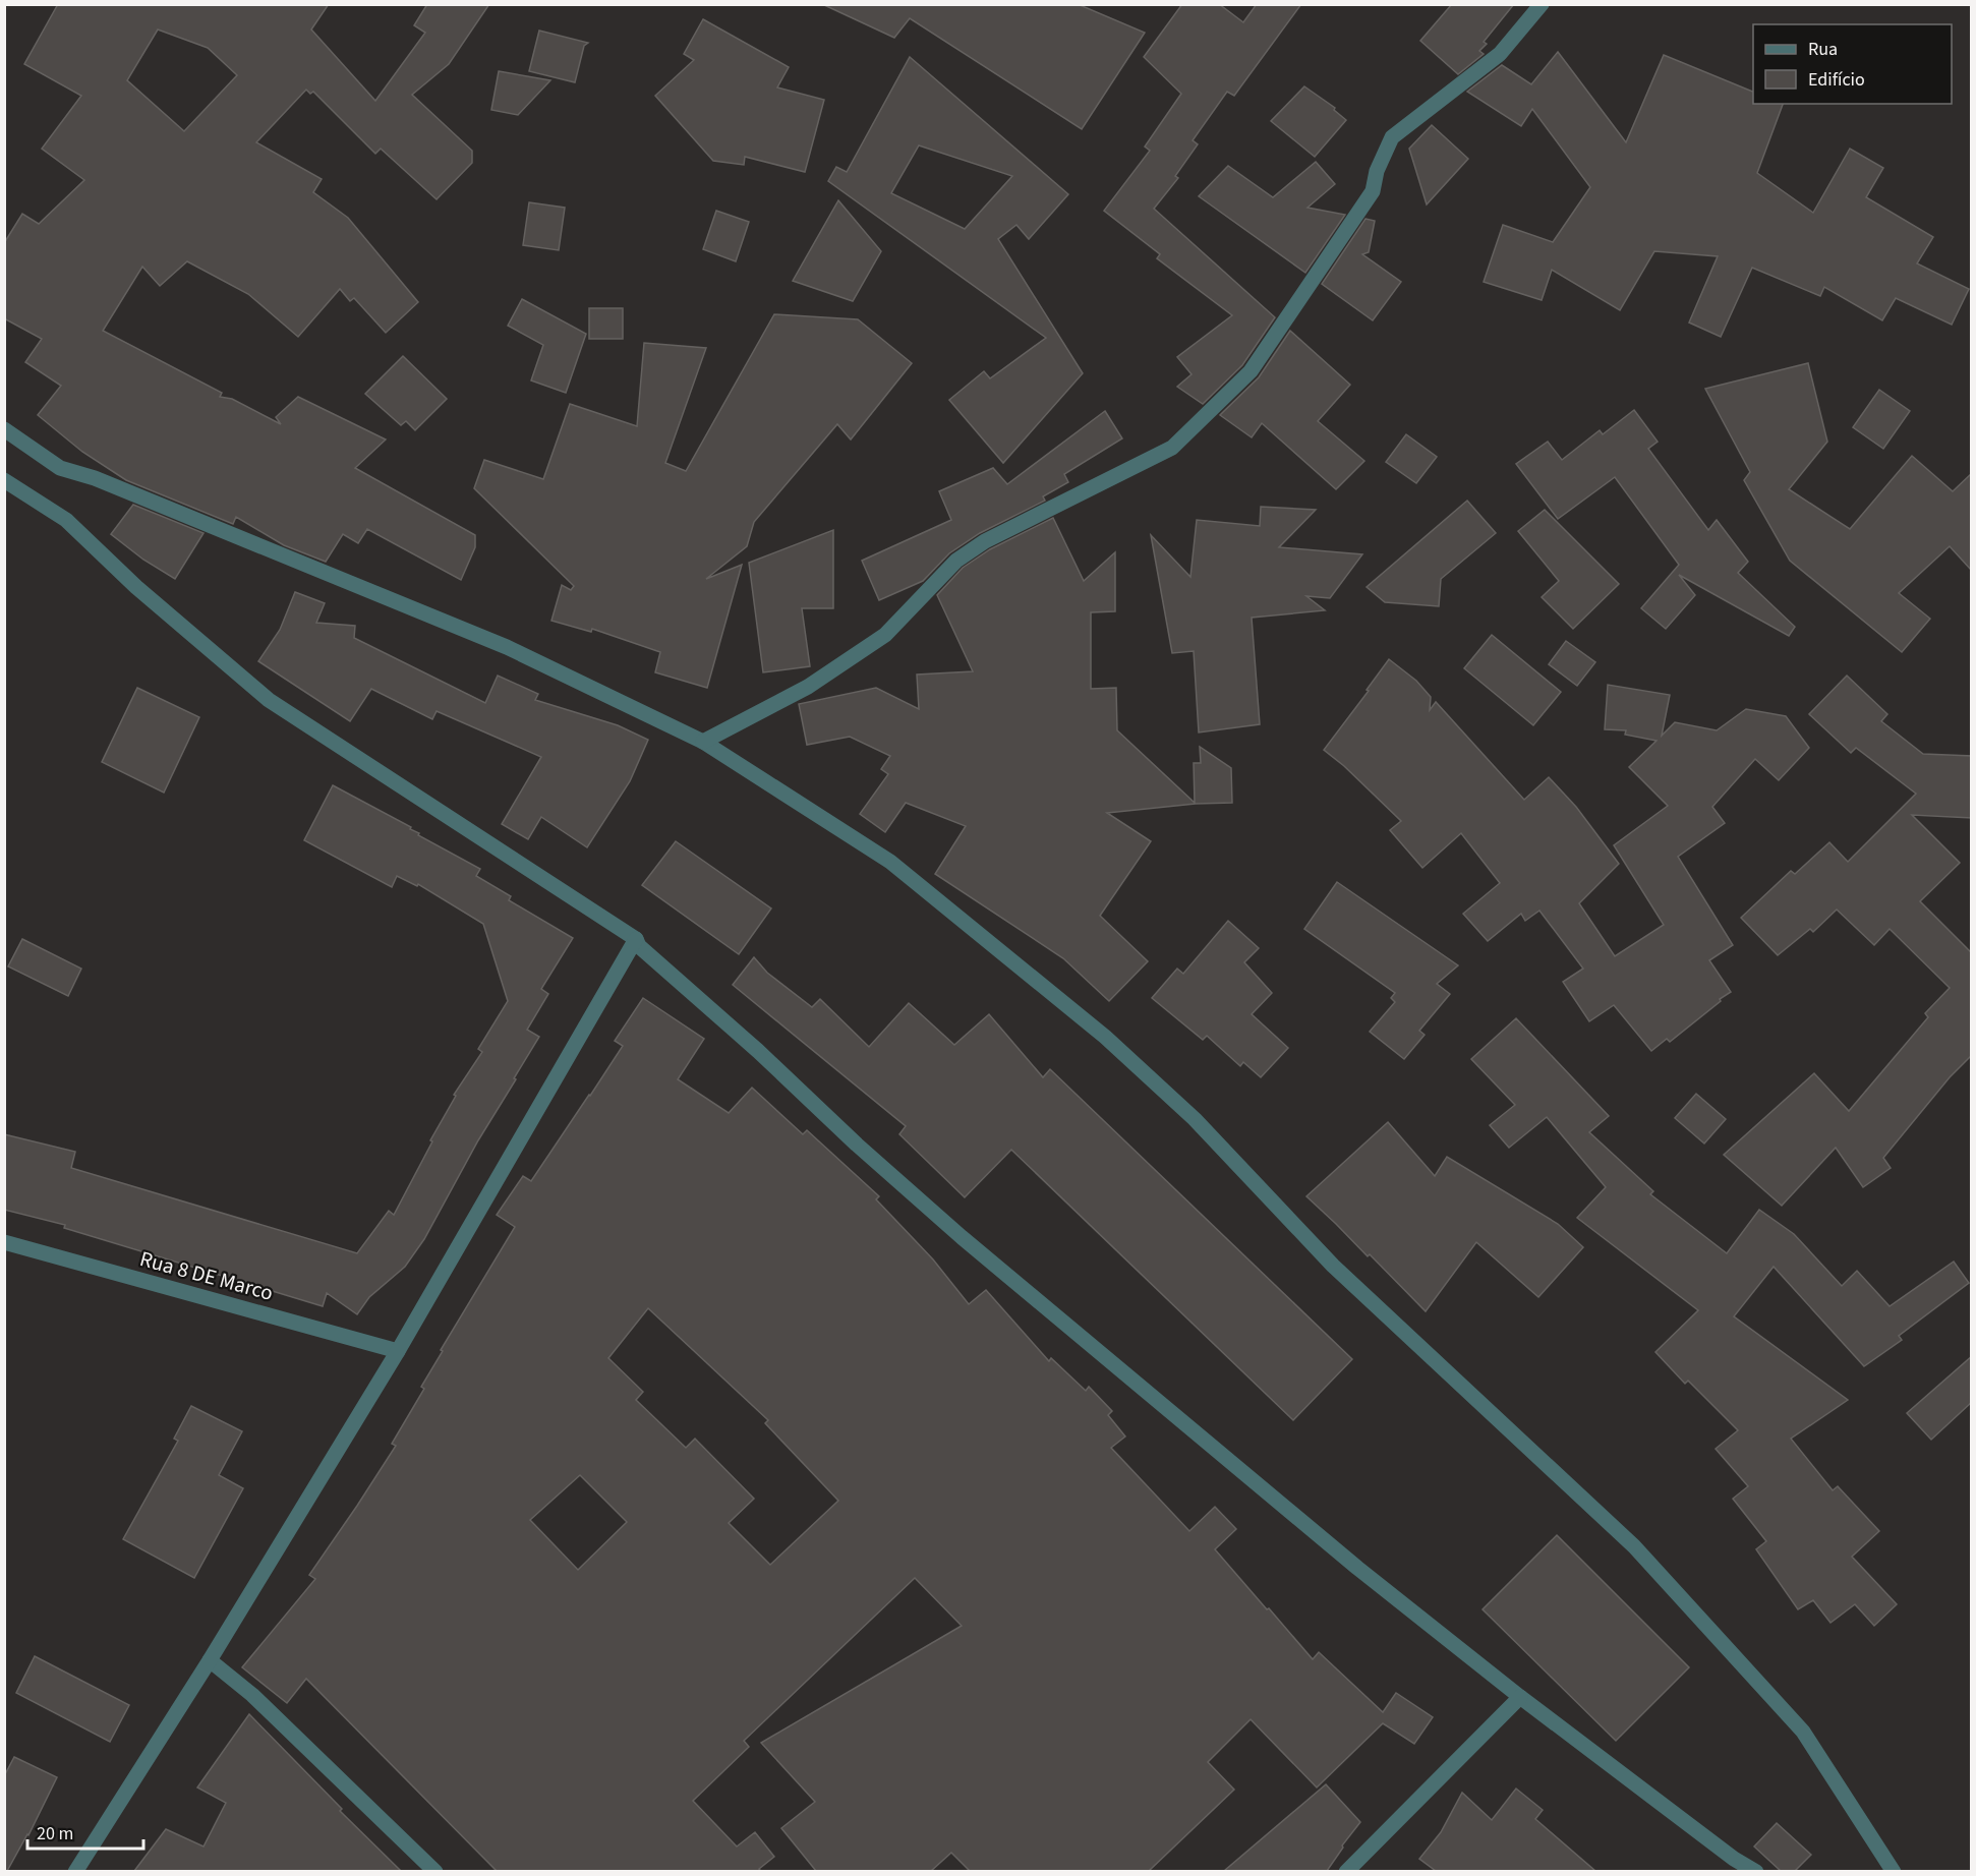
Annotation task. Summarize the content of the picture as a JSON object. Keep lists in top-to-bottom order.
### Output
{
  "streets": {
    "street": ["Rua 8 DE Marco"]
  },
  "legend": ["Rua", "Edifício"],
  "scale_bar": "20 m"
}
